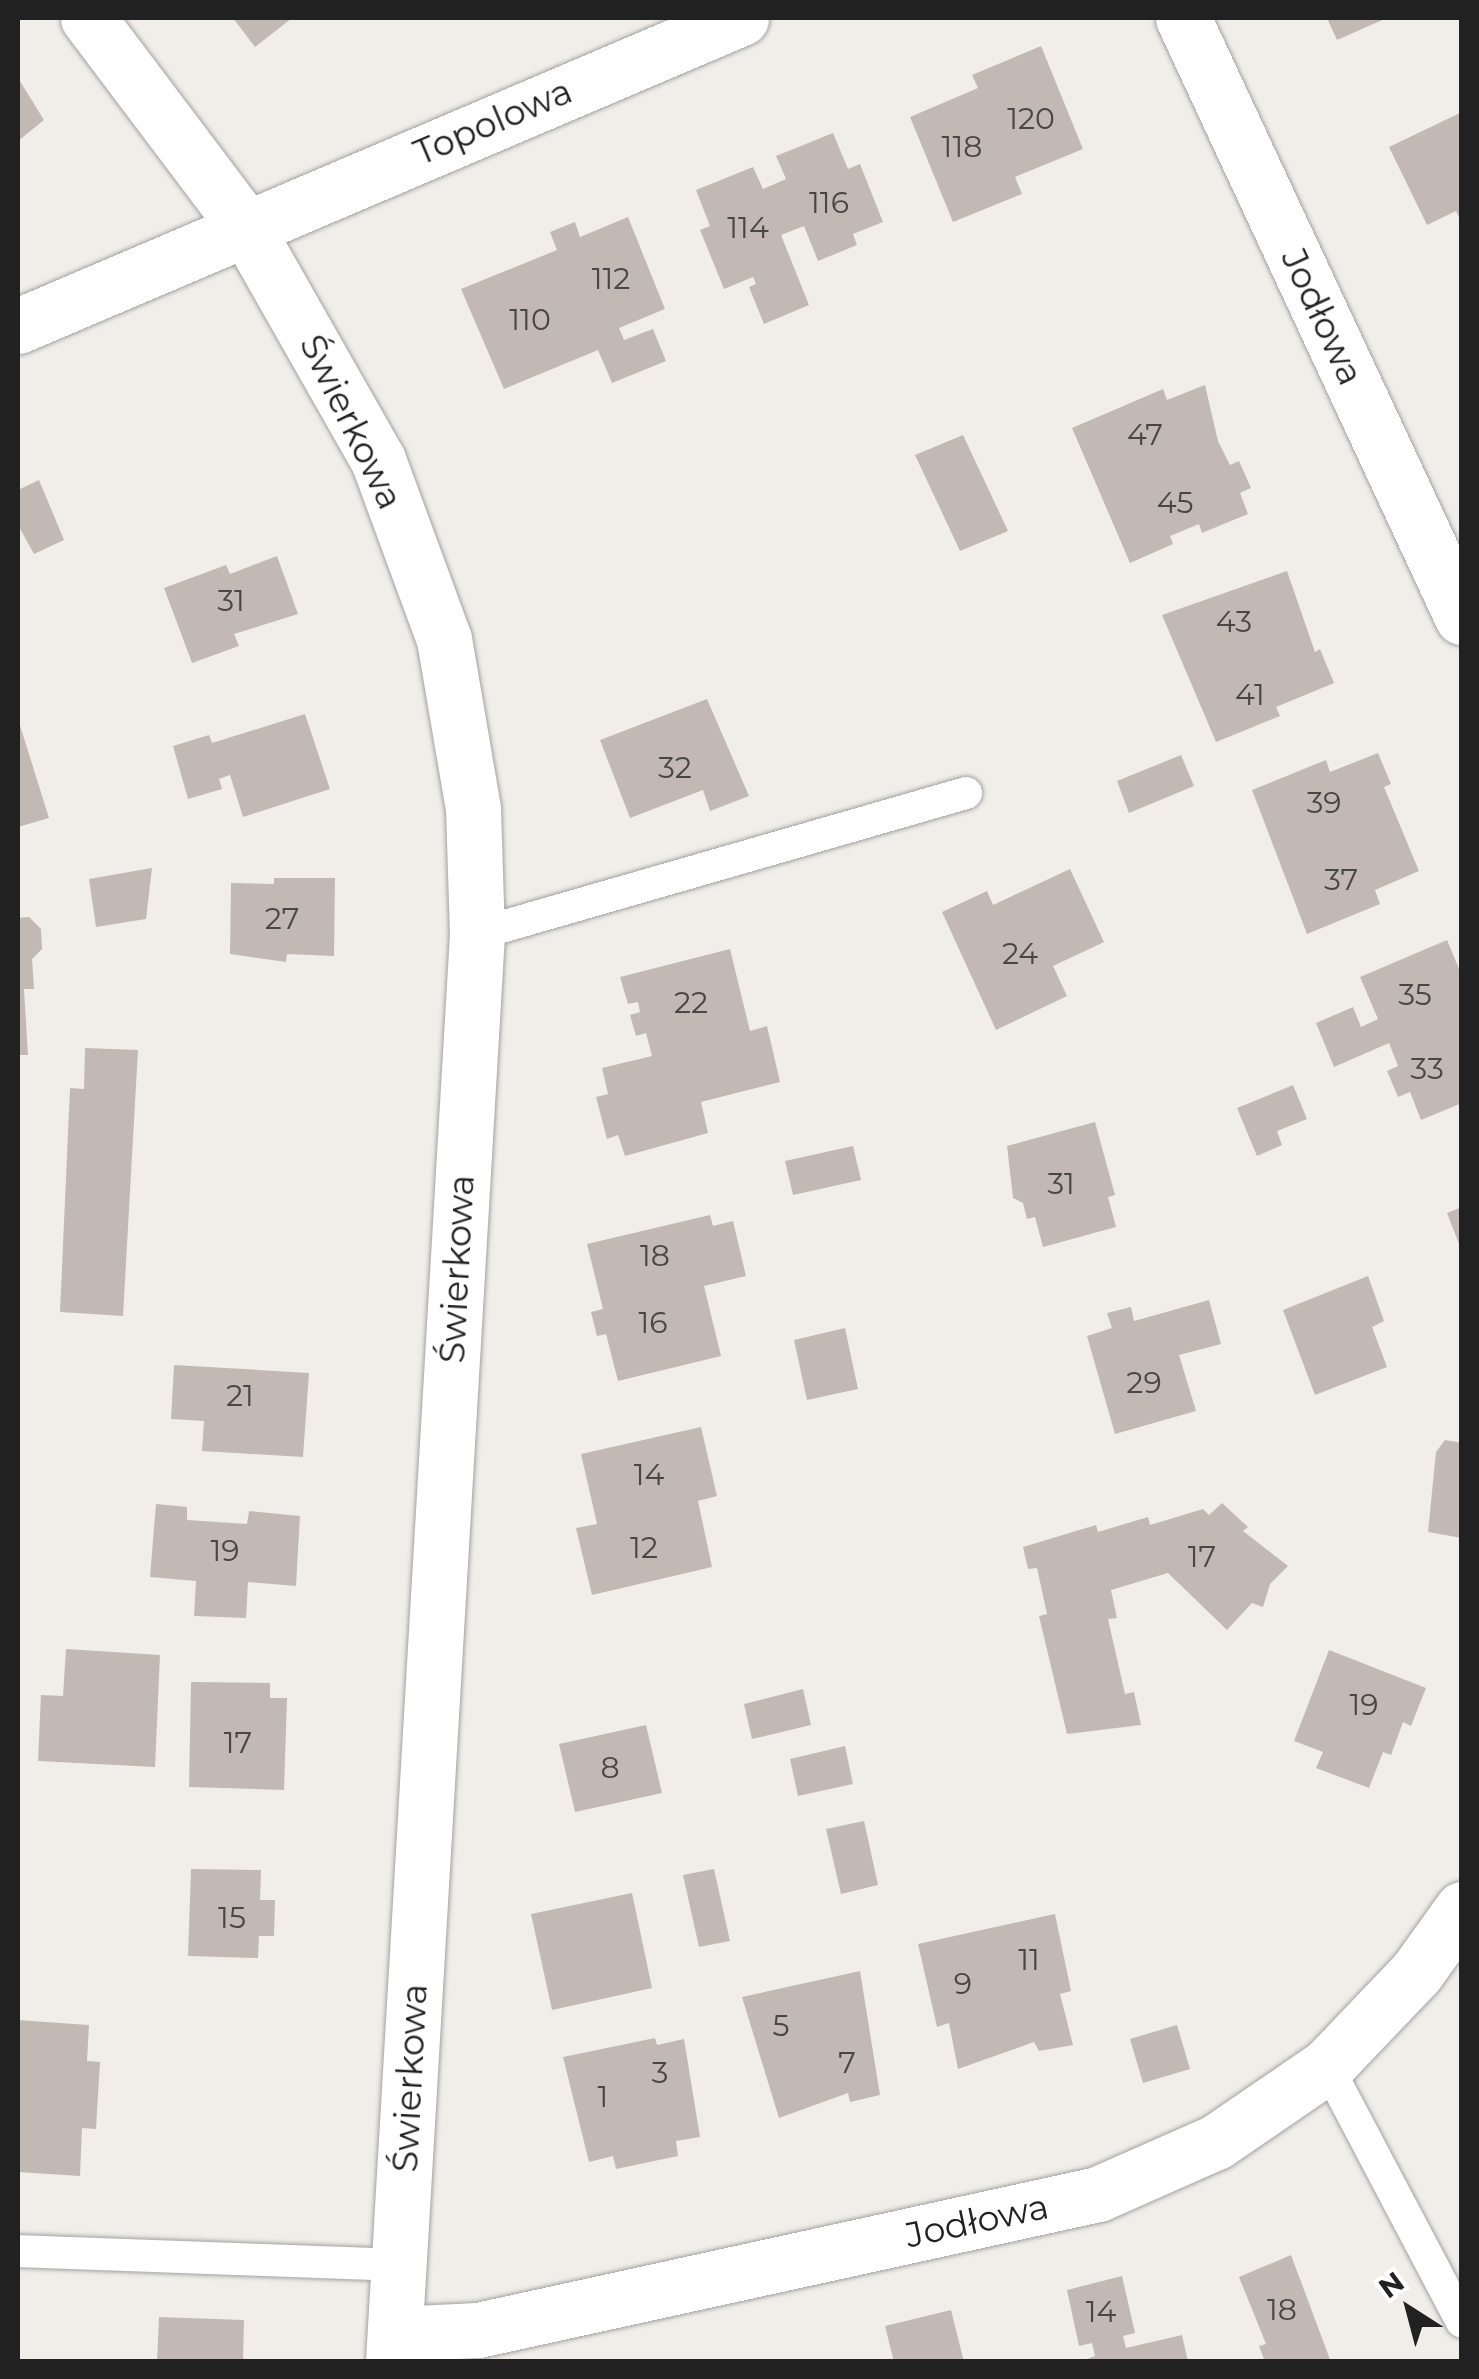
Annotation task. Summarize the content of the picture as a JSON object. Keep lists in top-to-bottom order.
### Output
{
  "streets": {
    "street": ["Topolowa", "Jodłowa", "Świerkowa"]
  },
  "crossings": [
    ["Topolowa", "Świerkowa"],
    ["Jodłowa", "Świerkowa"]
  ],
  "house_numbers": [
    "120",
    "118",
    "116",
    "114",
    "112",
    "110",
    "47",
    "45",
    "31",
    "43",
    "41",
    "32",
    "39",
    "37",
    "27",
    "24",
    "35",
    "22",
    "33",
    "31",
    "18",
    "16",
    "29",
    "21",
    "14",
    "12",
    "19",
    "17",
    "19",
    "17",
    "8",
    "15",
    "11",
    "9",
    "5",
    "7",
    "3",
    "1",
    "18",
    "14"
  ],
  "north": "top left"
}
